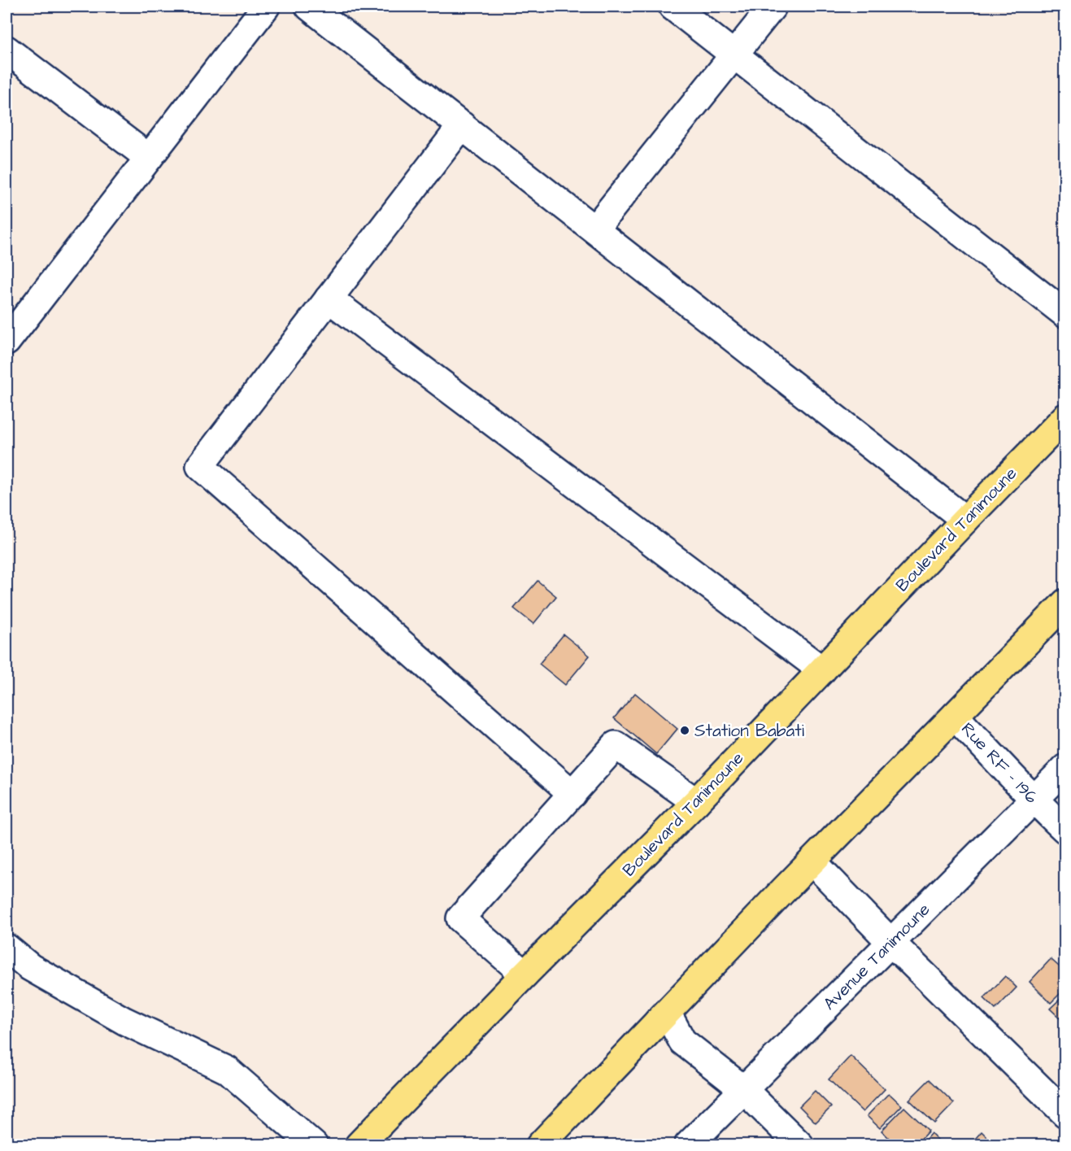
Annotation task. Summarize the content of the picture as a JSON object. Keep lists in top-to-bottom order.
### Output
{
  "streets": {
    "main road": ["Boulevard Tanimoune"],
    "street": ["Rue RF - 196", "Avenue Tanimoune"]
  },
  "crossings": [
    ["Rue RF - 196", "Avenue Tanimoune"]
  ],
  "places": ["Station Babati"]
}
